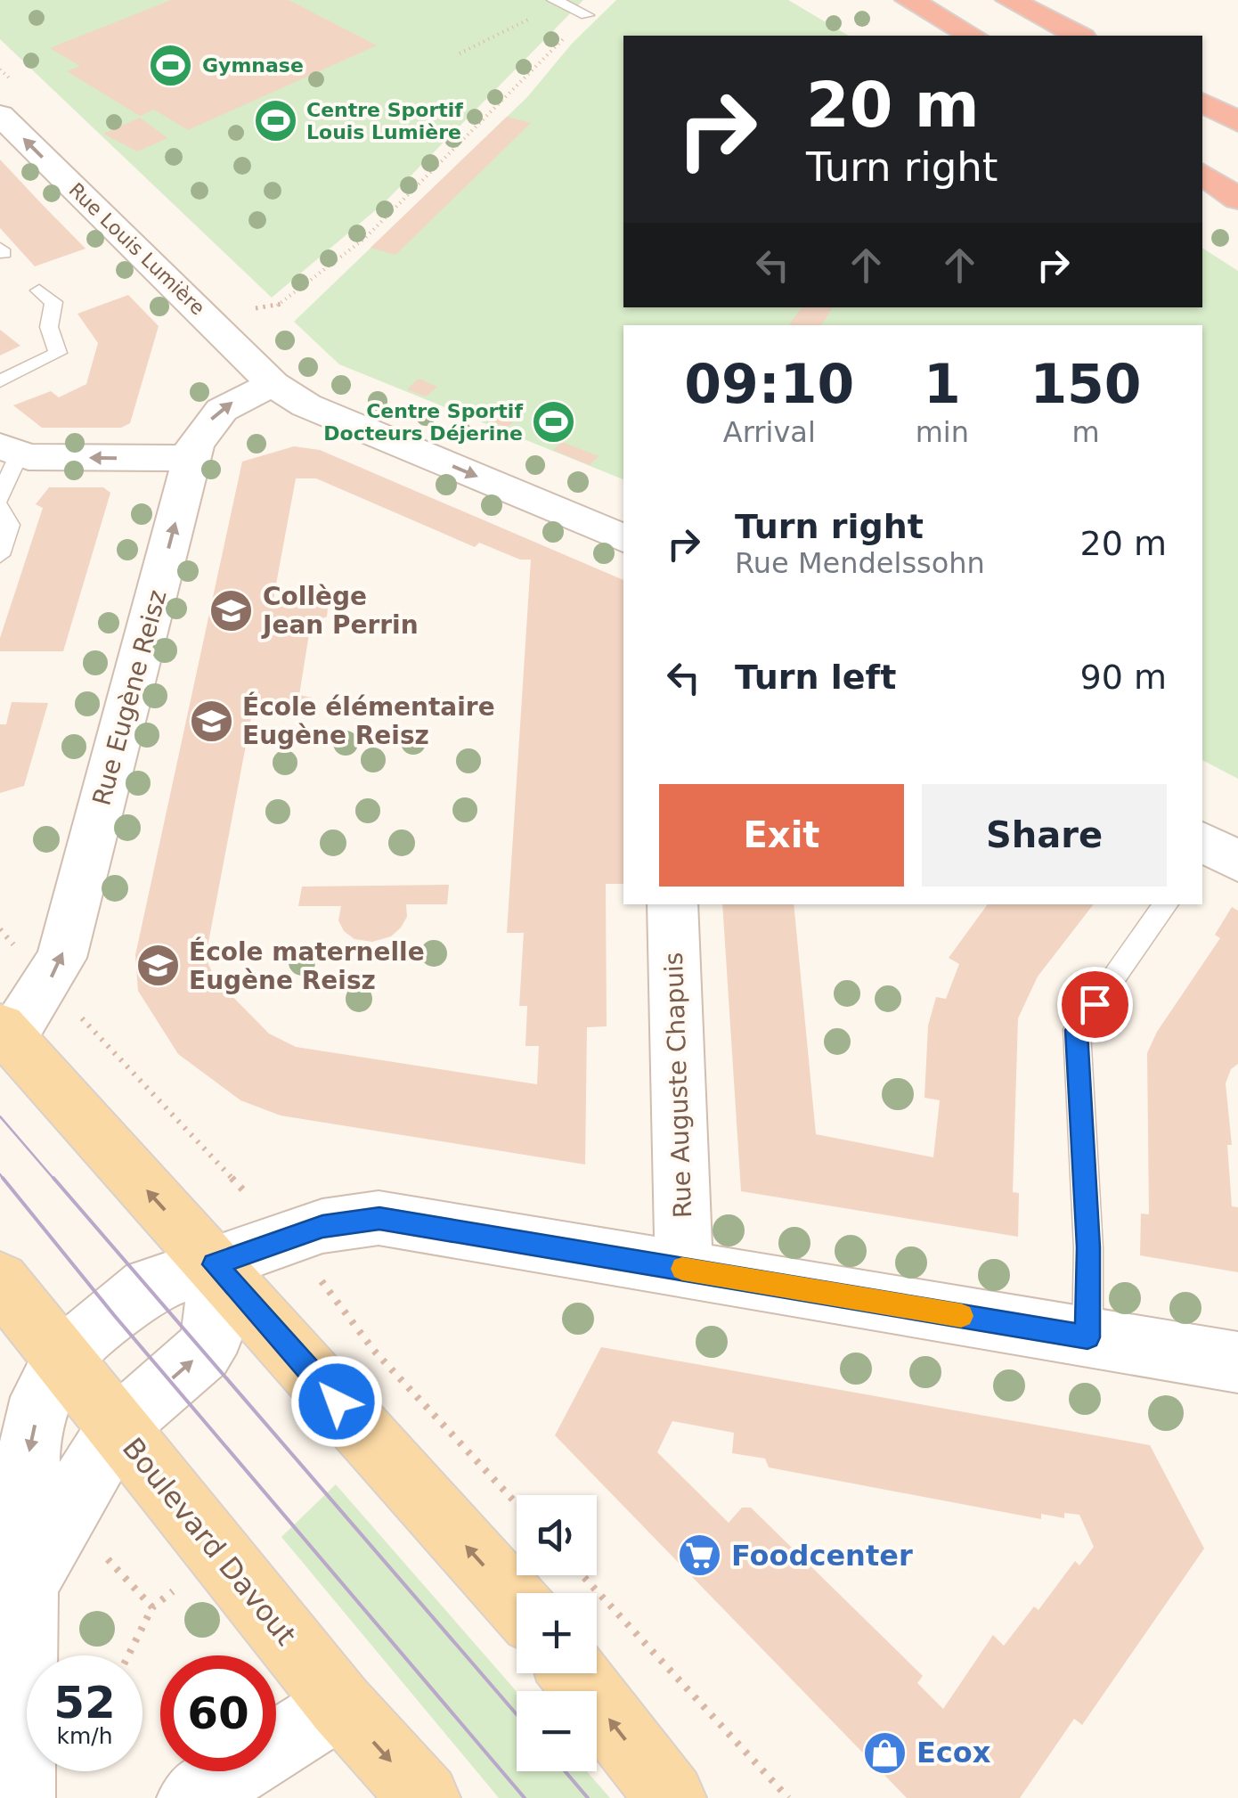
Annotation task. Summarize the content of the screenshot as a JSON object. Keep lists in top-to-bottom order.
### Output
{
  "streets": {
    "main road": ["Boulevard Davout"],
    "street": ["Rue Louis Lumière", "Rue Eugène Reisz", "Rue Auguste Chapuis"]
  },
  "crossings": [
    ["Rue Louis Lumière", "Rue Eugène Reisz"]
  ],
  "one_way": ["Rue Eugène Reisz"],
  "places": {
    "sports": ["Gymnase", "Centre Sportif Louis Lumière", "Centre Sportif Docteurs Déjerine"],
    "school or university": ["Collège Jean Perrin", "École élémentaire Eugène Reisz", "École maternelle Eugène Reisz"],
    "supermarket": ["Foodcenter"],
    "shop": ["Ecox"]
  },
  "page": {
    "turn": ["20 m", "Turn right"],
    "eta": [
      "09:10",
      "Arrival",
      "1",
      "min",
      "150",
      "m"
    ],
    "list": [
      {
        "name": "Turn right",
        "note": "Rue Mendelssohn",
        "value": "20 m"
      },
      {
        "name": "Turn left",
        "value": "90 m"
      }
    ],
    "buttons": ["Exit", "Share"],
    "map_buttons": ["+", "−"],
    "speed": "52 km/h",
    "limit": "60"
  }
}
